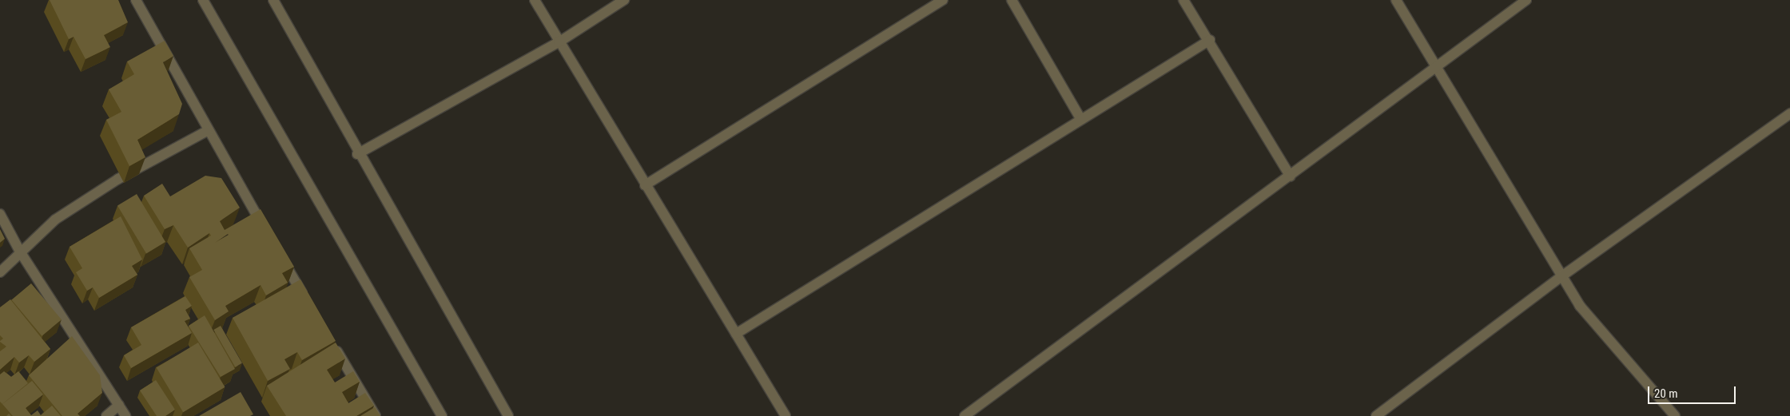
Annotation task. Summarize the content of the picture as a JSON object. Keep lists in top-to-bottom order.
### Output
{
  "scale_bar": "20 m"
}
